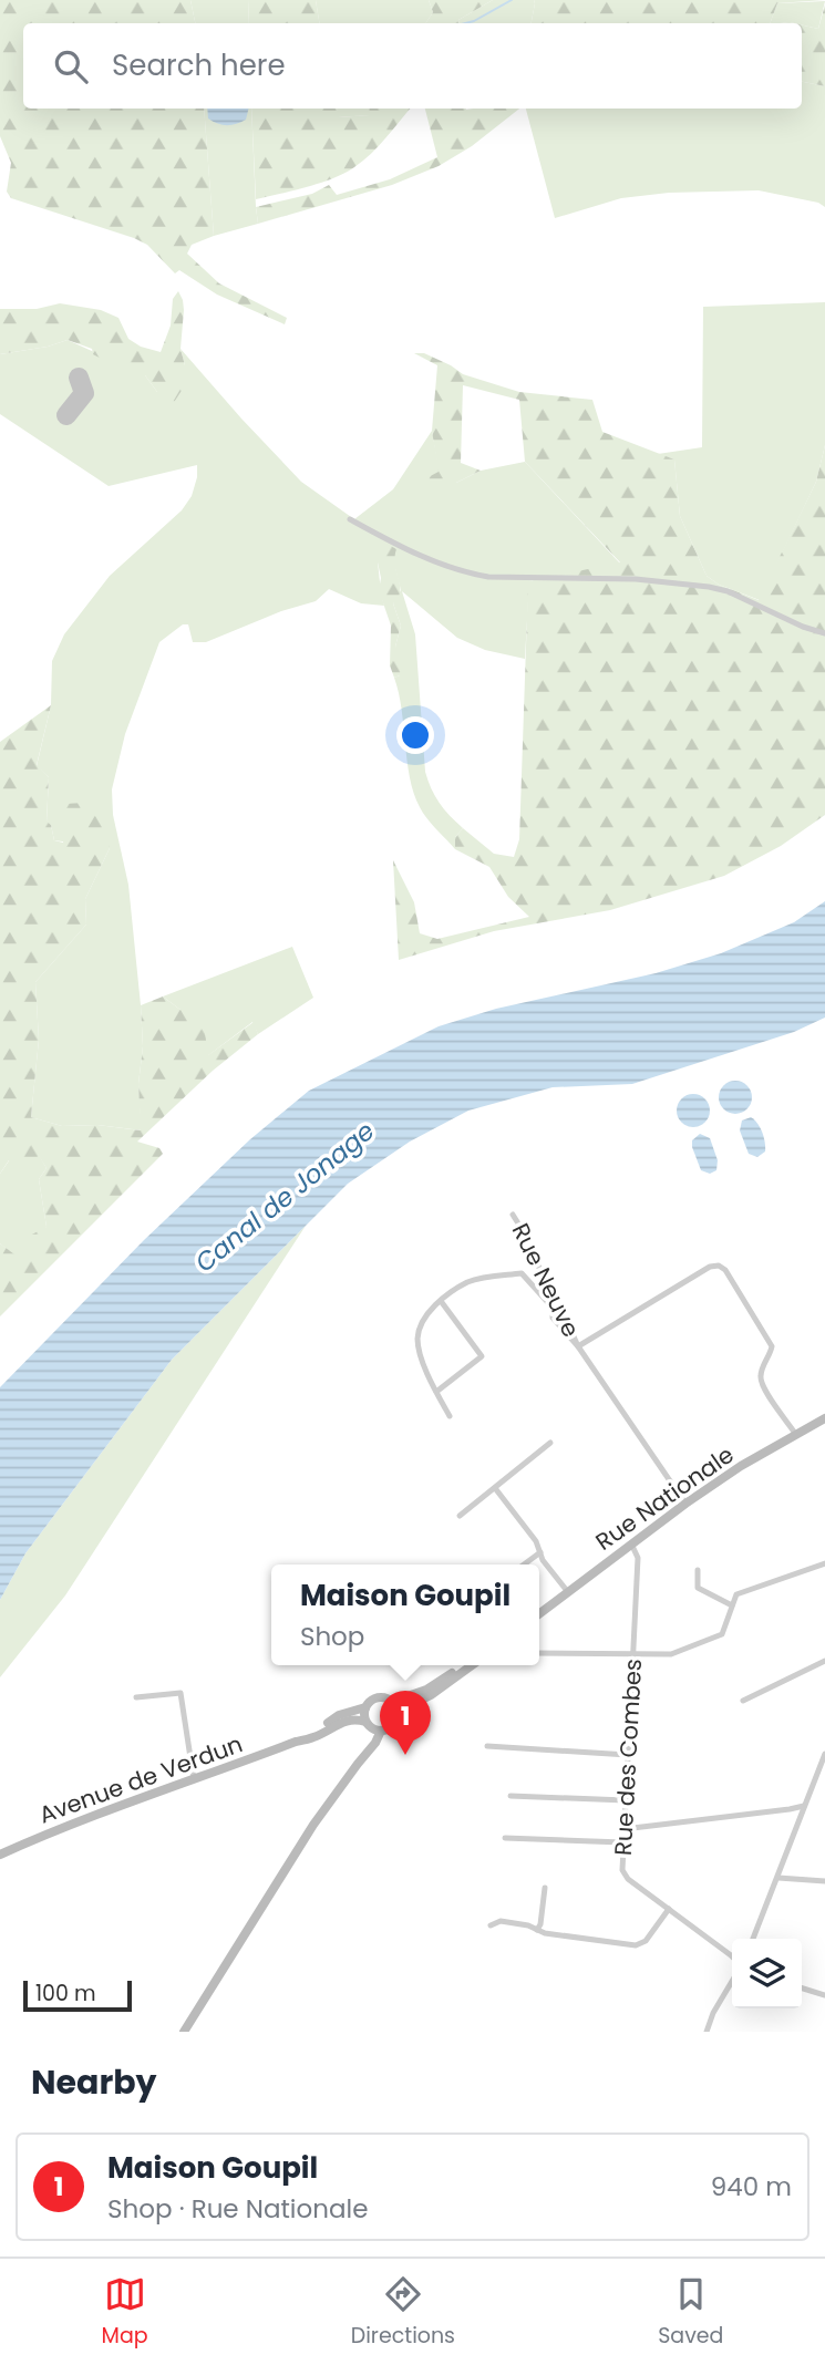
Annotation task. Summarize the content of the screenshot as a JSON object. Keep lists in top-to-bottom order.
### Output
{
  "streets": {
    "main road": ["Rue Nationale", "Avenue de Verdun"],
    "street": ["Rue Neuve", "Rue des Combes"]
  },
  "crossings": [
    ["Rue Neuve", "Rue Nationale"],
    ["Rue Nationale", "Rue des Combes"]
  ],
  "water": ["Canal de Jonage"],
  "scale_bar": "100 m",
  "page": {
    "search": "Search here",
    "popup": ["Maison Goupil", "Shop"],
    "pins": "1",
    "scale": "100 m",
    "heading": "Nearby",
    "list": [
      {
        "mark": "1",
        "name": "Maison Goupil",
        "note": "Shop · Rue Nationale",
        "value": "940 m"
      }
    ],
    "nav": ["Map", "Directions", "Saved"]
  }
}
